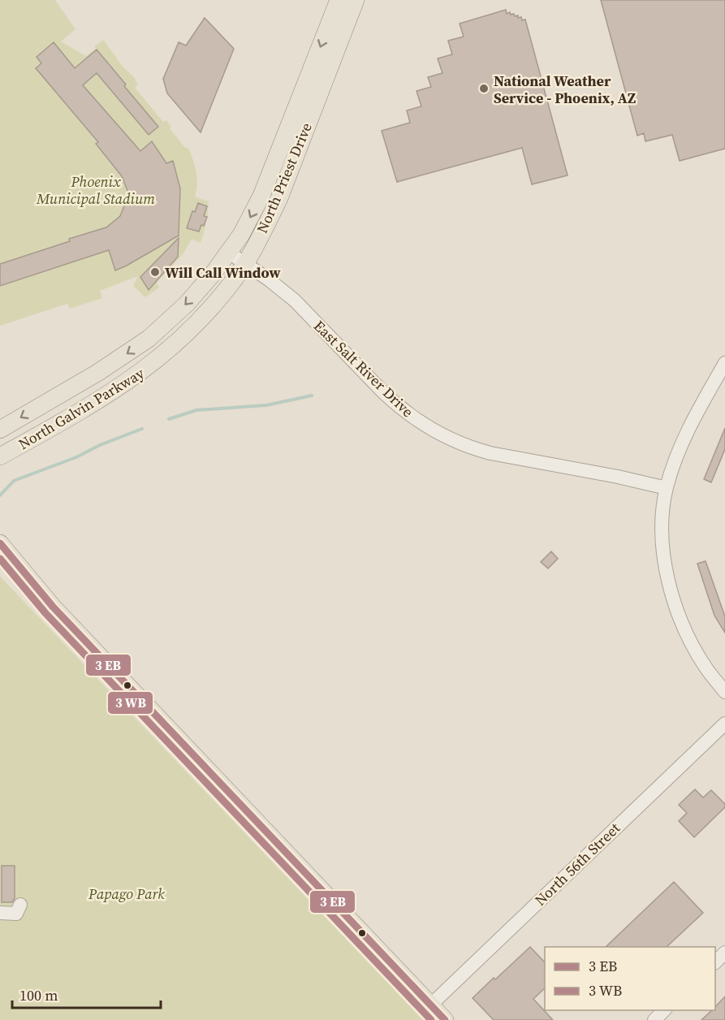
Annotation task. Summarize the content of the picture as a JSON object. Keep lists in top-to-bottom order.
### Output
{
  "streets": {
    "main road": ["North Priest Drive", "North Galvin Parkway"],
    "street": ["East Salt River Drive", "North 56th Street"]
  },
  "crossings": [
    ["North Priest Drive", "East Salt River Drive"],
    ["North Priest Drive", "North Galvin Parkway"]
  ],
  "parks": ["Phoenix Municipal Stadium", "Papago Park"],
  "places": ["National Weather Service - Phoenix, AZ", "Will Call Window"],
  "legend": ["3 EB", "3 WB"],
  "scale_bar": "100 m"
}
